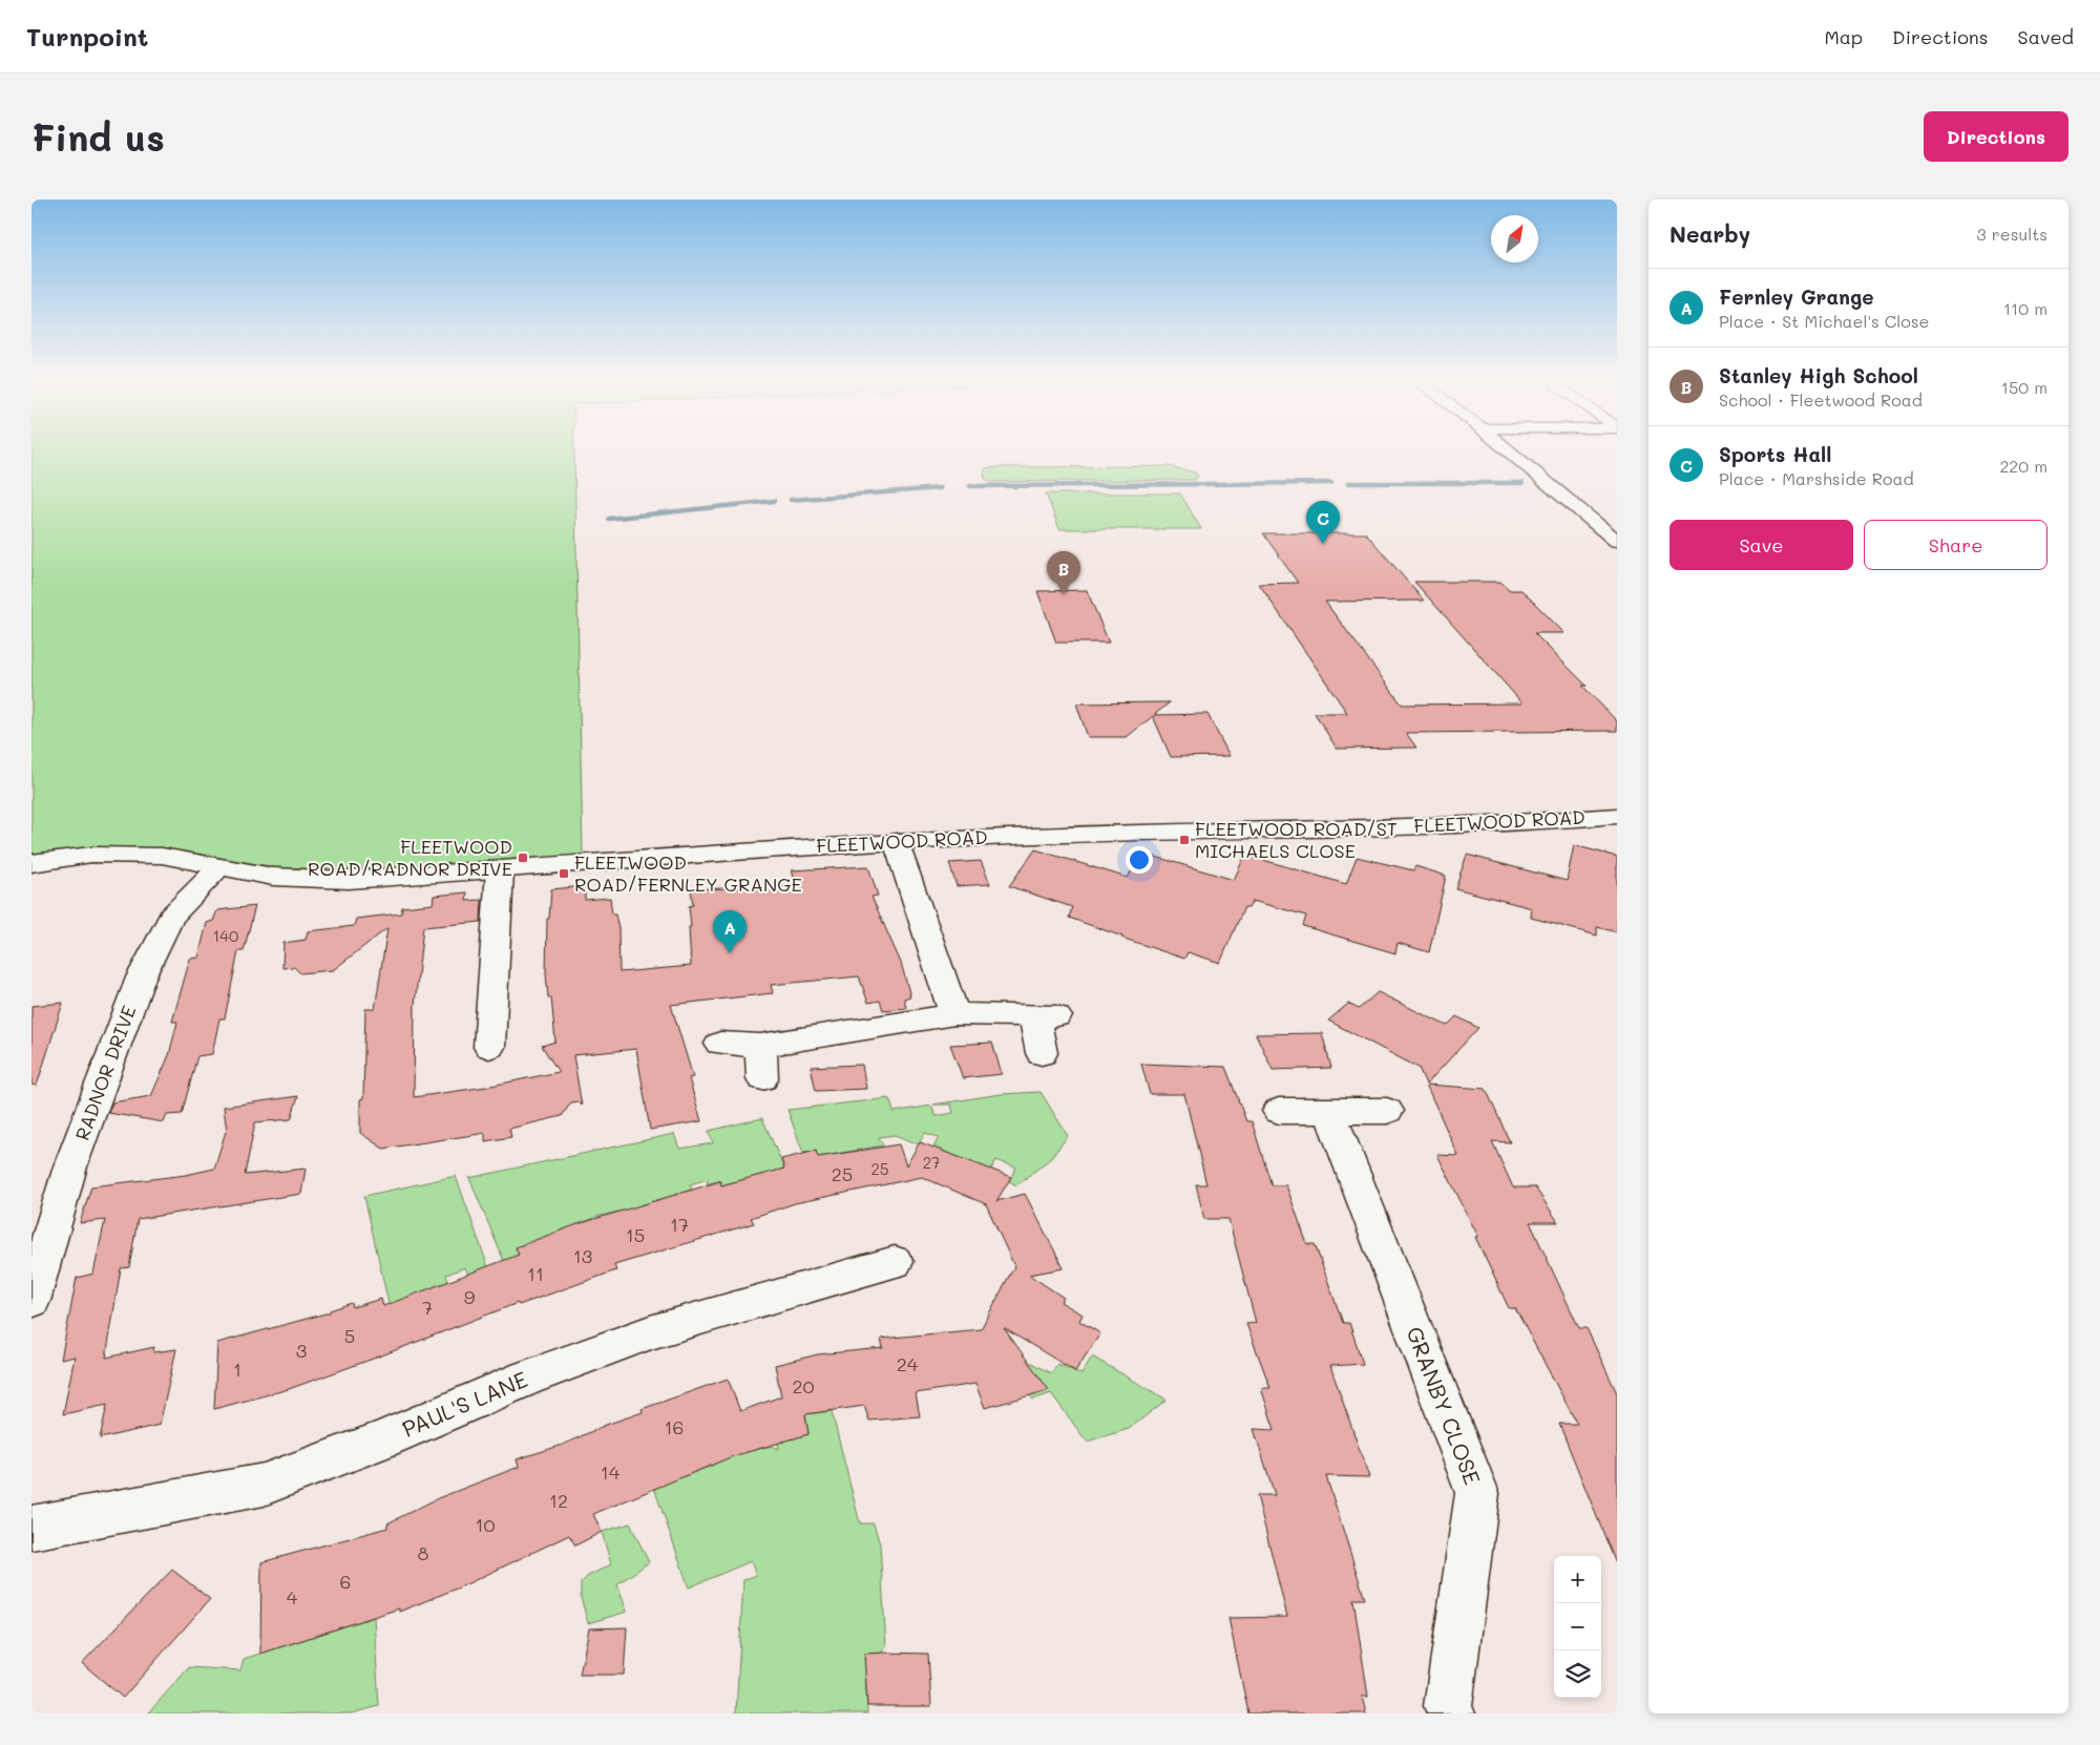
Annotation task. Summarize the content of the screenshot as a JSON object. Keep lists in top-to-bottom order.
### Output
{
  "streets": {
    "street": [
      "FLEETWOOD ROAD",
      "RADNOR DRIVE",
      "PAUL'S LANE",
      "GRANBY CLOSE"
    ]
  },
  "crossings": [
    ["FLEETWOOD ROAD", "RADNOR DRIVE"]
  ],
  "places": {
    "transit": ["FLEETWOOD ROAD/ST MICHAELS CLOSE", "FLEETWOOD ROAD/RADNOR DRIVE", "FLEETWOOD ROAD/FERNLEY GRANGE"]
  },
  "house_numbers": [
    "140",
    "27",
    "25",
    "25",
    "17",
    "15",
    "13",
    "11",
    "9",
    "7",
    "5",
    "3",
    "24",
    "1",
    "20",
    "16",
    "14",
    "12",
    "10",
    "8",
    "6",
    "4"
  ],
  "north": "top right",
  "page": {
    "header": "Turnpoint",
    "nav": ["Map", "Directions", "Saved"],
    "buttons": [
      "Directions",
      ["Save", "Share"]
    ],
    "title": "Find us",
    "heading": ["Nearby", "3 results"],
    "list": [
      {
        "mark": "A",
        "name": "Fernley Grange",
        "note": "Place · St Michael's Close",
        "value": "110 m"
      },
      {
        "mark": "B",
        "name": "Stanley High School",
        "note": "School · Fleetwood Road",
        "value": "150 m"
      },
      {
        "mark": "C",
        "name": "Sports Hall",
        "note": "Place · Marshside Road",
        "value": "220 m"
      }
    ],
    "pins": ["C", "B", "A"],
    "map_buttons": ["+", "−"]
  }
}
